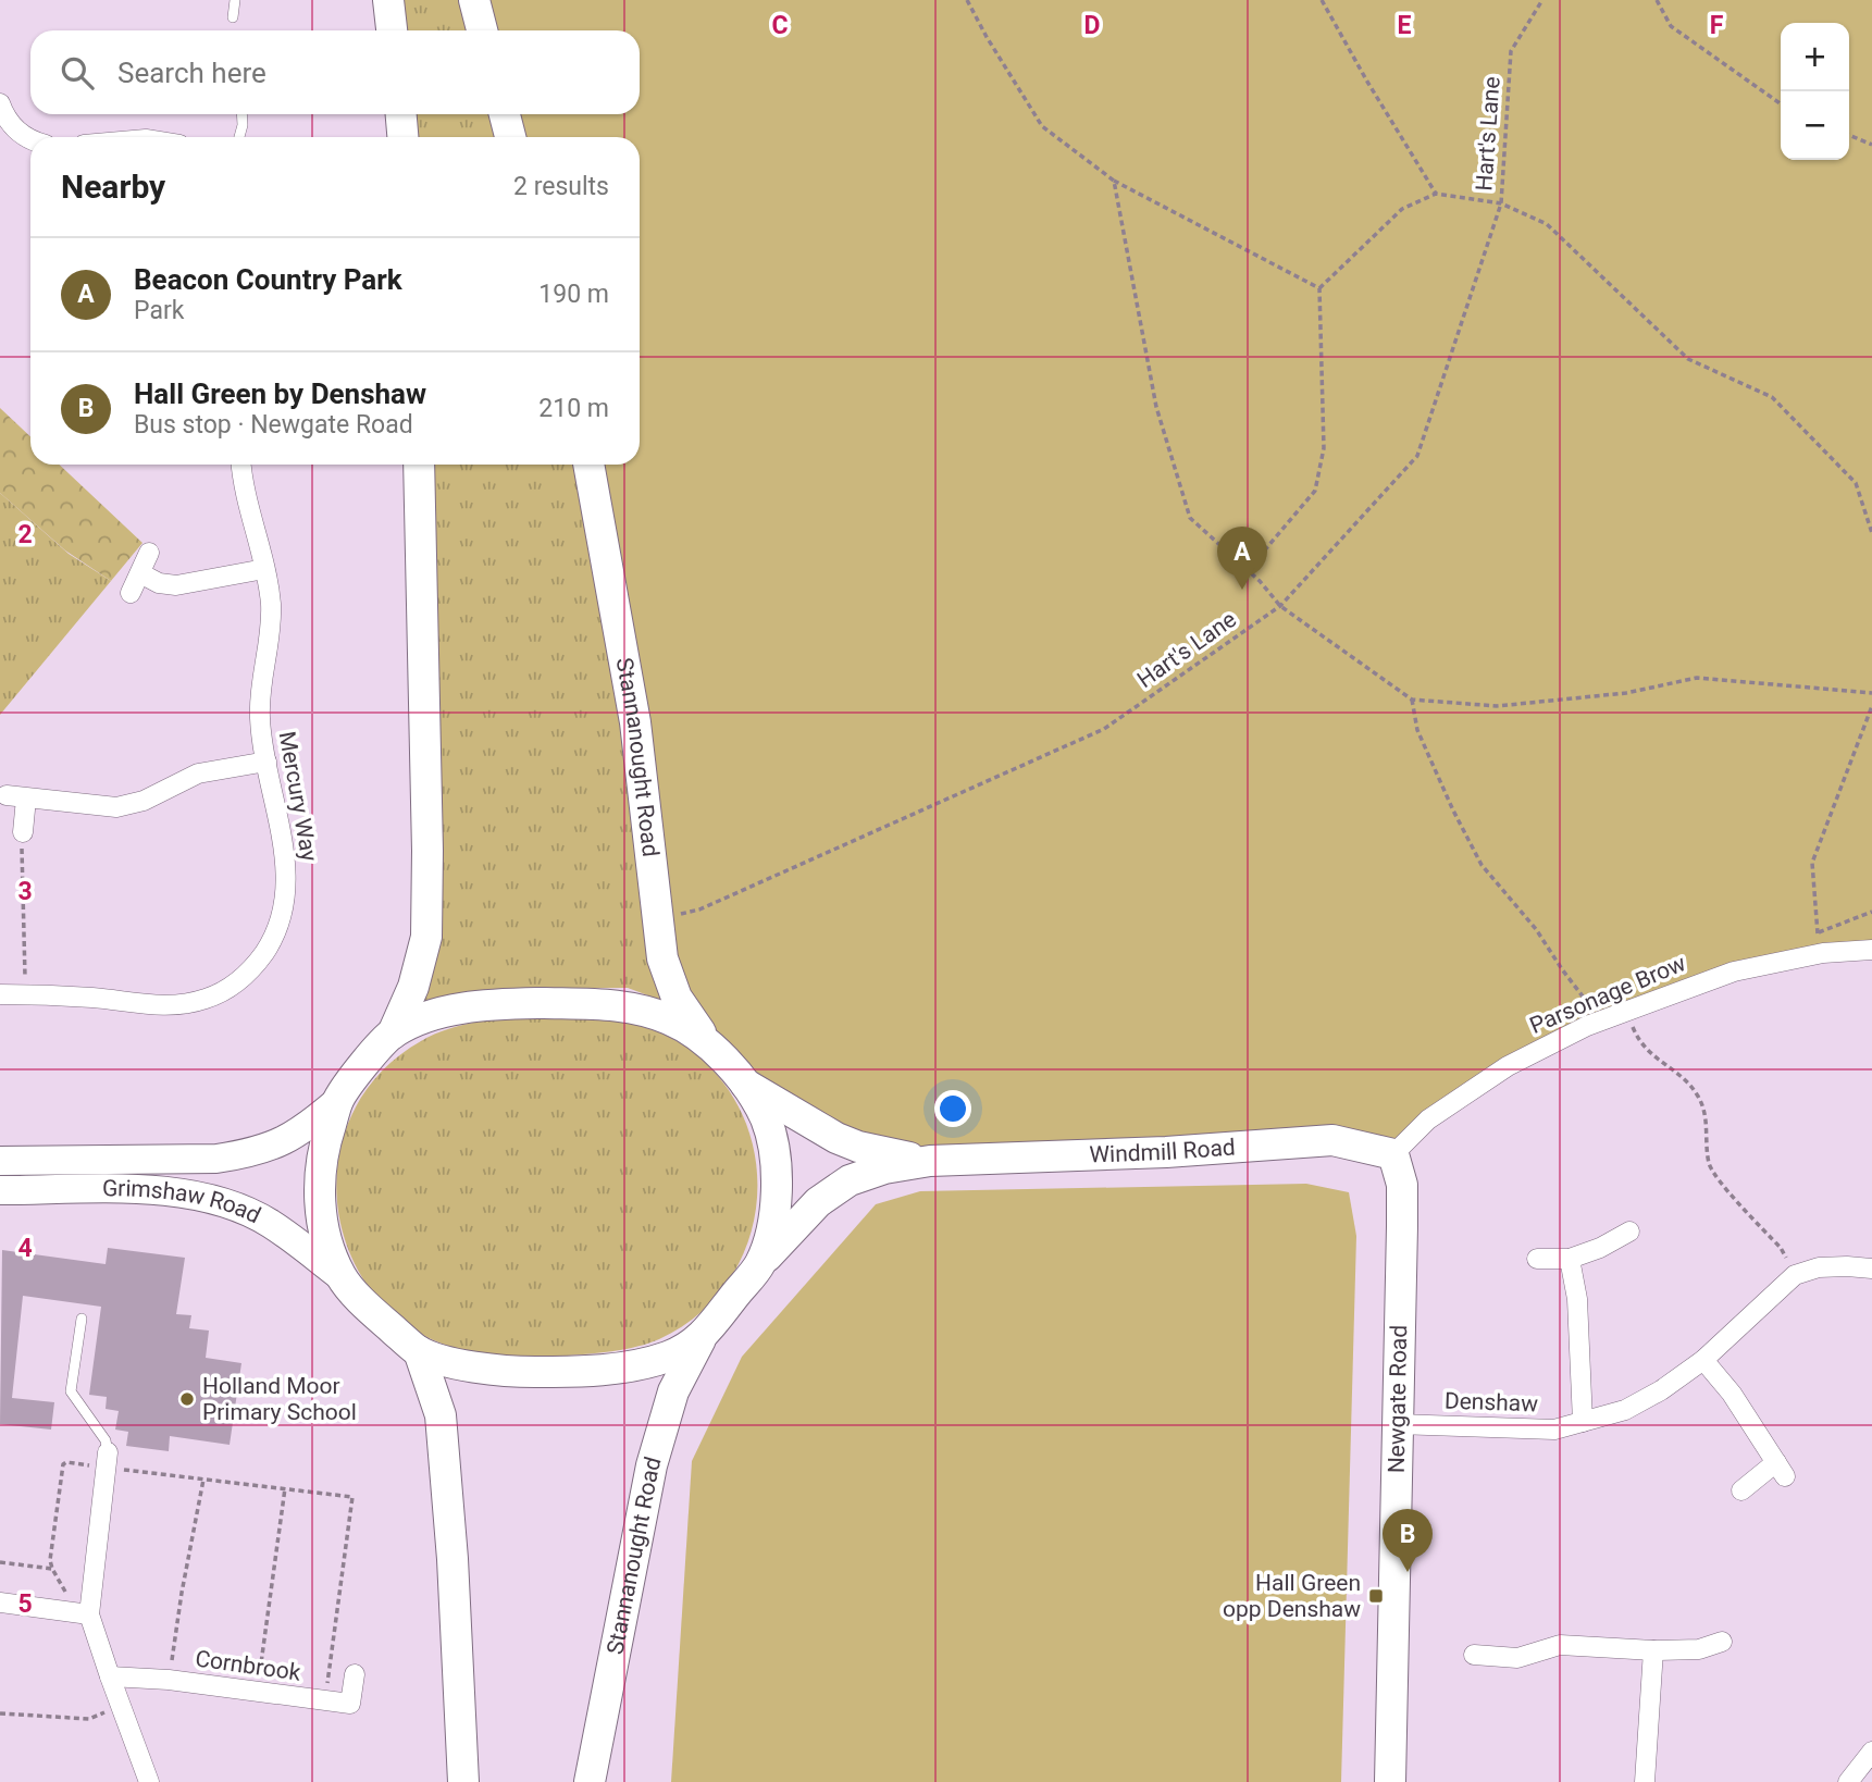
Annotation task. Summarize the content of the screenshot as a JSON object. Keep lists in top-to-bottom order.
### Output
{
  "streets": {
    "main road": [
      "Stannanought Road",
      "Windmill Road",
      "Grimshaw Road",
      "Newgate Road"
    ],
    "street": [
      "Mercury Way",
      "Parsonage Brow",
      "Denshaw",
      "Cornbrook"
    ],
    "path": ["Hart's Lane"]
  },
  "crossings": [
    ["Hart's Lane", "Stannanought Road"],
    ["Stannanought Road", "Windmill Road"],
    ["Parsonage Brow", "Windmill Road"],
    ["Parsonage Brow", "Newgate Road"],
    ["Windmill Road", "Newgate Road"],
    ["Newgate Road", "Denshaw"]
  ],
  "places": {
    "other": ["Holland Moor Primary School"],
    "transit": ["Hall Green opp Denshaw"]
  },
  "page": {
    "map_buttons": ["+", "−"],
    "search": "Search here",
    "heading": ["Nearby", "2 results"],
    "list": [
      {
        "mark": "A",
        "name": "Beacon Country Park",
        "note": "Park",
        "value": "190 m"
      },
      {
        "mark": "B",
        "name": "Hall Green by Denshaw",
        "note": "Bus stop · Newgate Road",
        "value": "210 m"
      }
    ],
    "pins": ["A", "B"]
  },
  "grid": {
    "columns": [
      "C",
      "D",
      "E",
      "F"
    ],
    "rows": [
      "2",
      "3",
      "4",
      "5"
    ]
  }
}
